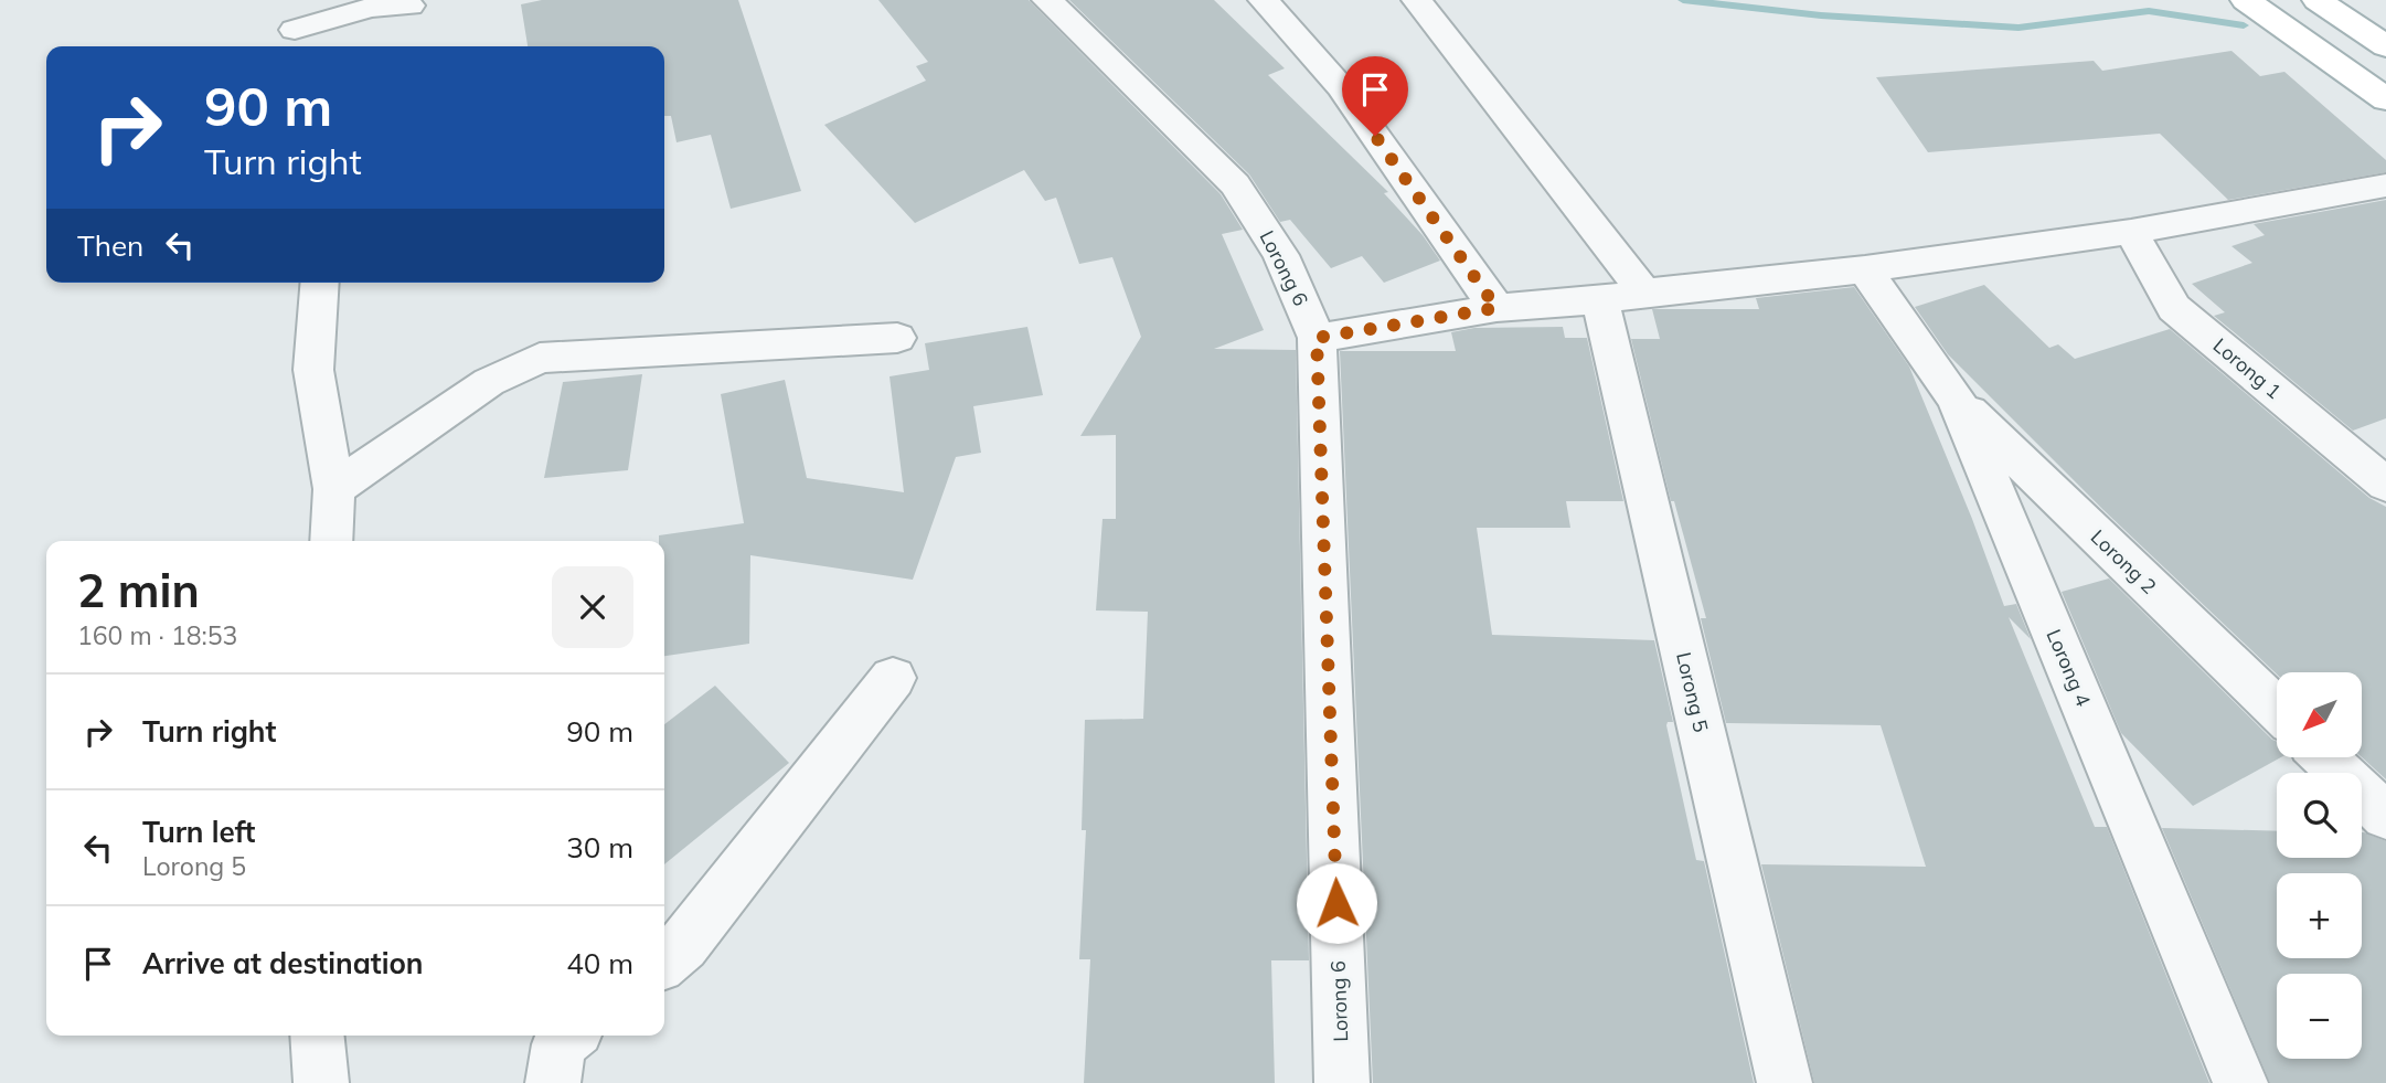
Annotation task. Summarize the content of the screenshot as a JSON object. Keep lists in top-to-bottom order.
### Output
{
  "streets": {
    "street": [
      "Lorong 6",
      "Lorong 1",
      "Lorong 2",
      "Lorong 4",
      "Lorong 5"
    ]
  },
  "crossings": [
    ["Lorong 2", "Lorong 4"]
  ],
  "north": "bottom left",
  "page": {
    "turn": ["90 m", "Turn right"],
    "then": "Then",
    "heading": ["2 min", "160 m · 18:53"],
    "map_buttons": ["+", "−"],
    "list": [
      {
        "name": "Turn right",
        "value": "90 m"
      },
      {
        "name": "Turn left",
        "note": "Lorong 5",
        "value": "30 m"
      },
      {
        "name": "Arrive at destination",
        "value": "40 m"
      }
    ]
  }
}
